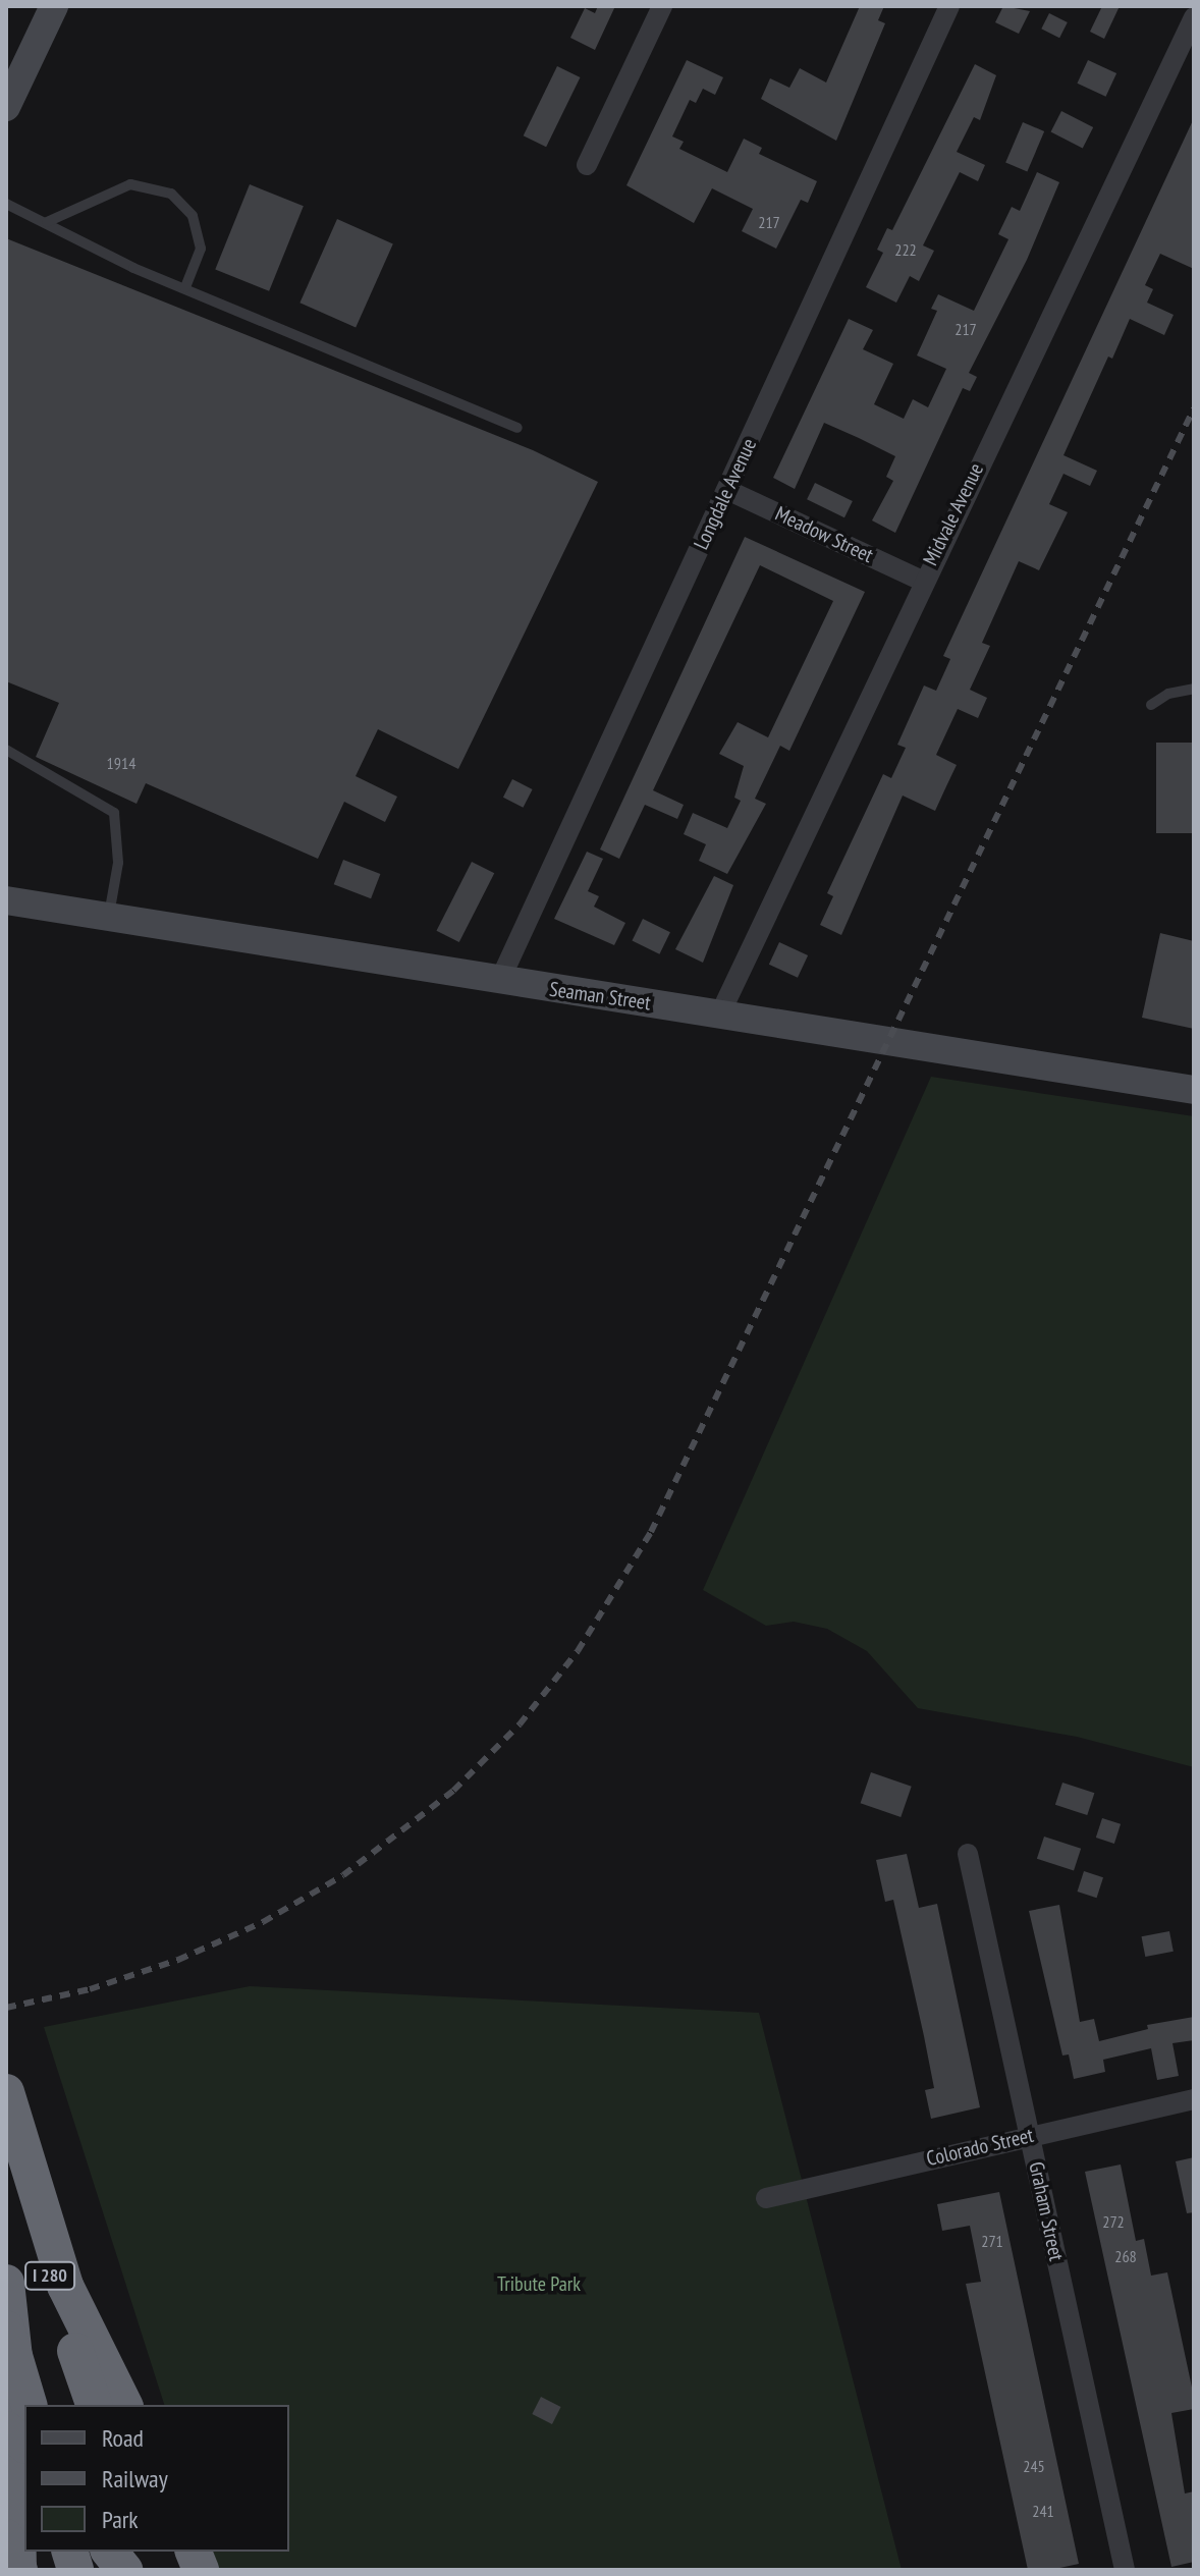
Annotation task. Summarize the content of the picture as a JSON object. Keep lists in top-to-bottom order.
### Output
{
  "streets": {
    "highway": ["I 280"],
    "street": [
      "Longdale Avenue",
      "Midvale Avenue",
      "Meadow Street",
      "Seaman Street",
      "Colorado Street",
      "Graham Street"
    ]
  },
  "crossings": [
    ["Longdale Avenue", "Meadow Street"],
    ["Longdale Avenue", "Seaman Street"],
    ["Midvale Avenue", "Meadow Street"],
    ["Midvale Avenue", "Seaman Street"],
    ["Colorado Street", "Graham Street"]
  ],
  "parks": ["Tribute Park"],
  "house_numbers": [
    "217",
    "222",
    "217",
    "1914",
    "272",
    "271",
    "268",
    "245",
    "241"
  ],
  "legend": ["Road", "Railway", "Park"]
}
